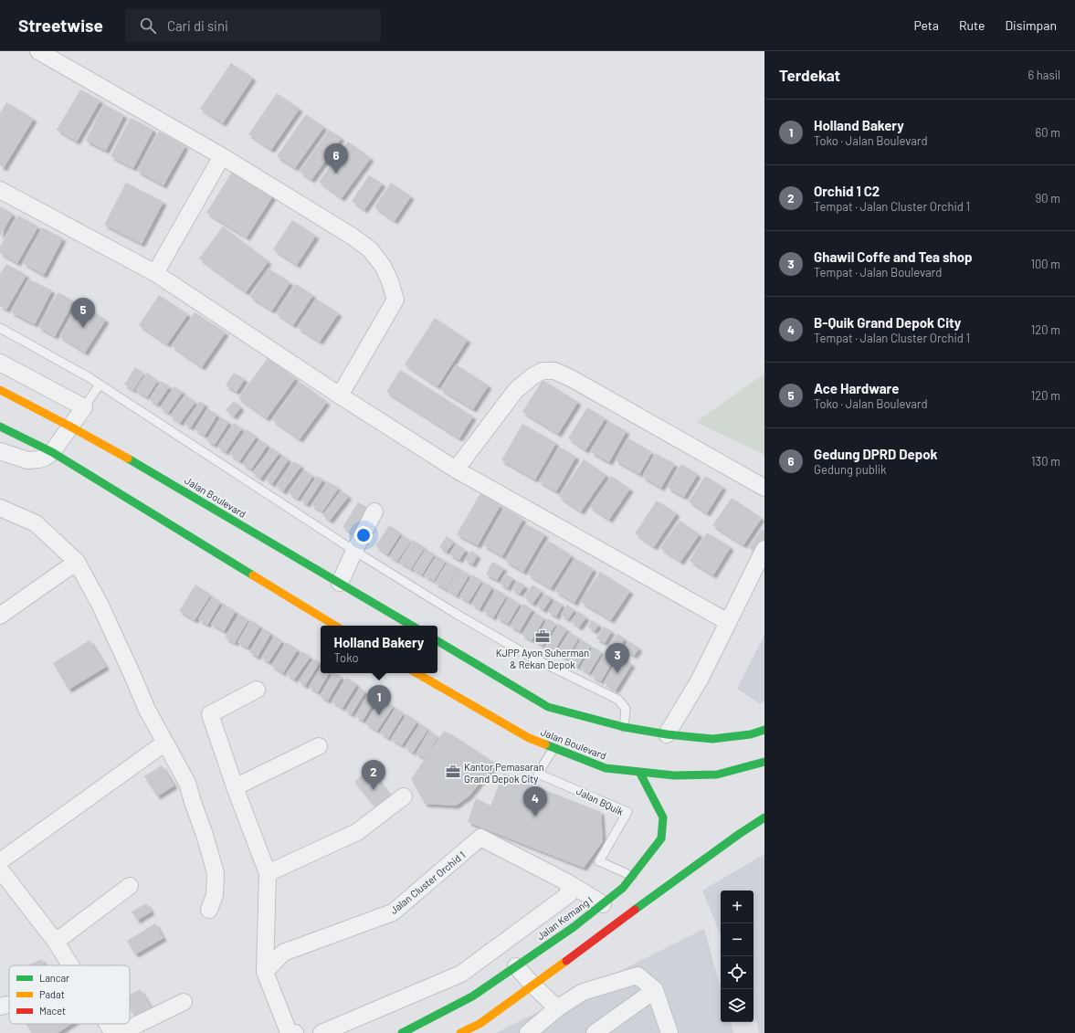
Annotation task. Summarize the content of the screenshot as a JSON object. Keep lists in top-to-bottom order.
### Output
{
  "streets": {
    "main road": ["Jalan Boulevard", "Jalan Kemang I"],
    "street": ["Jalan Cluster Orchid 1"],
    "lane": ["Jalan BQuik"]
  },
  "crossings": [
    ["Jalan Boulevard", "Jalan BQuik"],
    ["Jalan Boulevard", "Jalan Kemang I"],
    ["Jalan BQuik", "Jalan Kemang I"],
    ["Jalan Cluster Orchid 1", "Jalan Kemang I"]
  ],
  "places": {
    "office": ["KJPP Ayon Suherman & Rekan Depok", "Kantor Pemasaran Grand Depok City"]
  },
  "legend": ["Lancar", "Padat", "Macet"],
  "page": {
    "header": "Streetwise",
    "search": "Cari di sini",
    "nav": ["Peta", "Rute", "Disimpan"],
    "heading": ["Terdekat", "6 hasil"],
    "list": [
      {
        "mark": "1",
        "name": "Holland Bakery",
        "note": "Toko · Jalan Boulevard",
        "value": "60 m"
      },
      {
        "mark": "2",
        "name": "Orchid 1 C2",
        "note": "Tempat · Jalan Cluster Orchid 1",
        "value": "90 m"
      },
      {
        "mark": "3",
        "name": "Ghawil Coffe and Tea shop",
        "note": "Tempat · Jalan Boulevard",
        "value": "100 m"
      },
      {
        "mark": "4",
        "name": "B-Quik Grand Depok City",
        "note": "Tempat · Jalan Cluster Orchid 1",
        "value": "120 m"
      },
      {
        "mark": "5",
        "name": "Ace Hardware",
        "note": "Toko · Jalan Boulevard",
        "value": "120 m"
      },
      {
        "mark": "6",
        "name": "Gedung DPRD Depok",
        "note": "Gedung publik",
        "value": "130 m"
      }
    ],
    "pins": [
      "6",
      "5",
      "3",
      "1",
      "2",
      "4"
    ],
    "popup": ["Holland Bakery", "Toko"],
    "map_buttons": ["+", "−"]
  }
}
